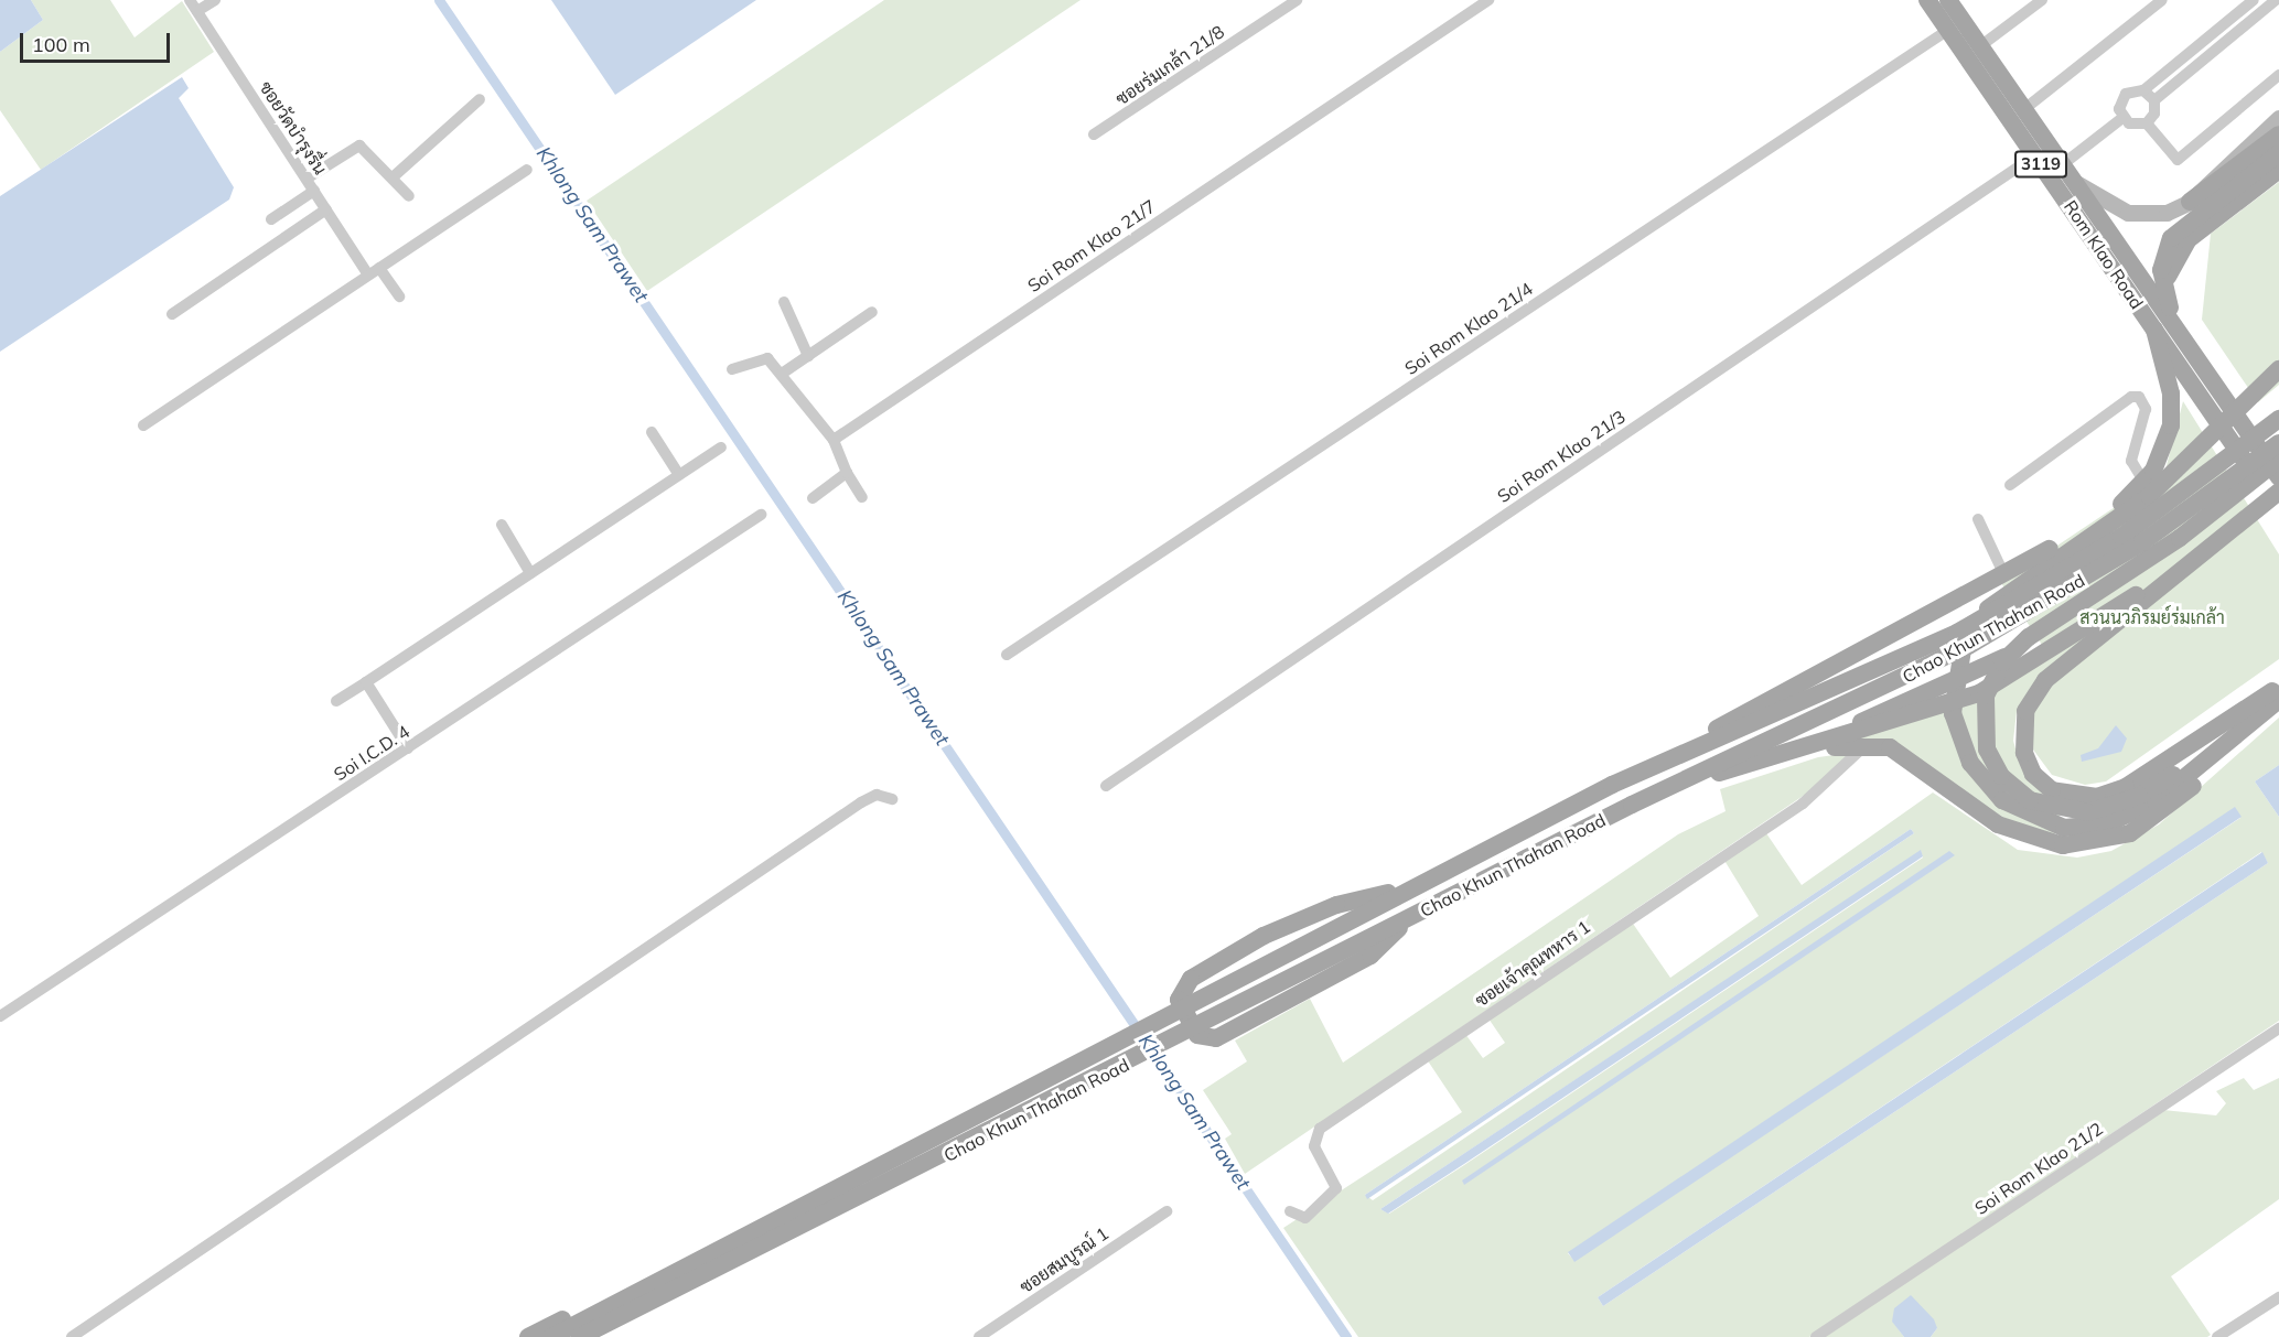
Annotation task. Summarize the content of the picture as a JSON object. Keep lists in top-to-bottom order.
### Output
{
  "streets": {
    "main road": ["3119", "Rom Klao Road", "Chao Khun Thahan Road"],
    "street": [
      "ซอยร่มเกล้า 21/8",
      "ซอยวัดบำรุงรื่น",
      "Soi Rom Klao 21/7",
      "Soi Rom Klao 21/4",
      "Soi Rom Klao 21/3",
      "Soi I.C.D. 4",
      "ซอยเจ้าคุณทหาร 1",
      "Soi Rom Klao 21/2",
      "ซอยสมบูรณ์ 1"
    ]
  },
  "crossings": [
    ["Rom Klao Road", "Soi Rom Klao 21/4"],
    ["Rom Klao Road", "Soi Rom Klao 21/3"]
  ],
  "water": ["Khlong Sam Prawet"],
  "parks": ["สวนนวภิรมย์ร่มเกล้า"],
  "scale_bar": "100 m"
}
